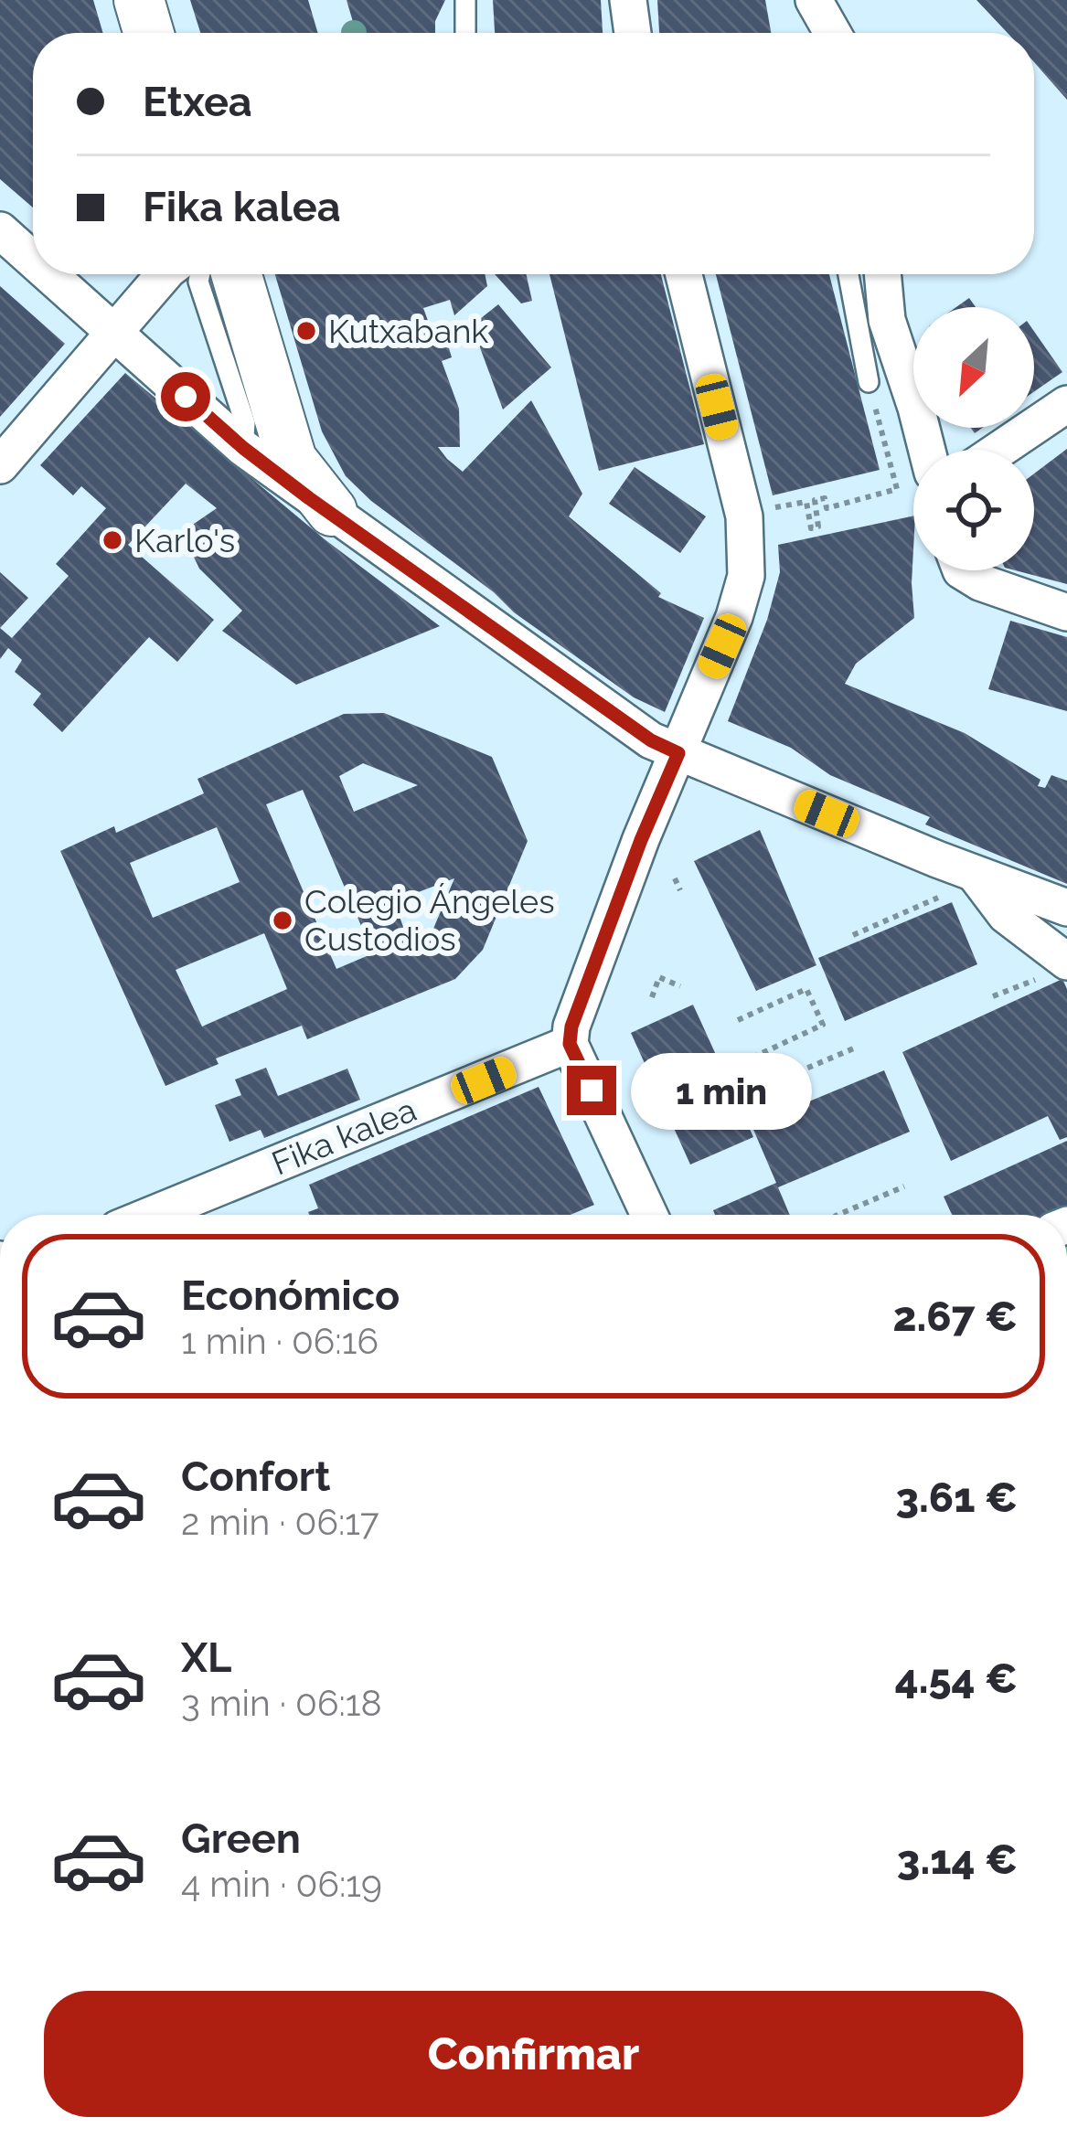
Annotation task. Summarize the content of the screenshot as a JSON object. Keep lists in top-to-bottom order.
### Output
{
  "streets": {
    "street": ["Fika kalea"]
  },
  "places": ["Kutxabank", "Karlo's", "Colegio Ángeles Custodios"],
  "north": "bottom left",
  "page": {
    "banner": ["Etxea", "Fika kalea"],
    "bubble": "1 min",
    "list": [
      {
        "name": "Económico",
        "note": "1 min · 06:16",
        "value": "2.67 €"
      },
      {
        "name": "Confort",
        "note": "2 min · 06:17",
        "value": "3.61 €"
      },
      {
        "name": "XL",
        "note": "3 min · 06:18",
        "value": "4.54 €"
      },
      {
        "name": "Green",
        "note": "4 min · 06:19",
        "value": "3.14 €"
      }
    ],
    "buttons": "Confirmar"
  }
}
